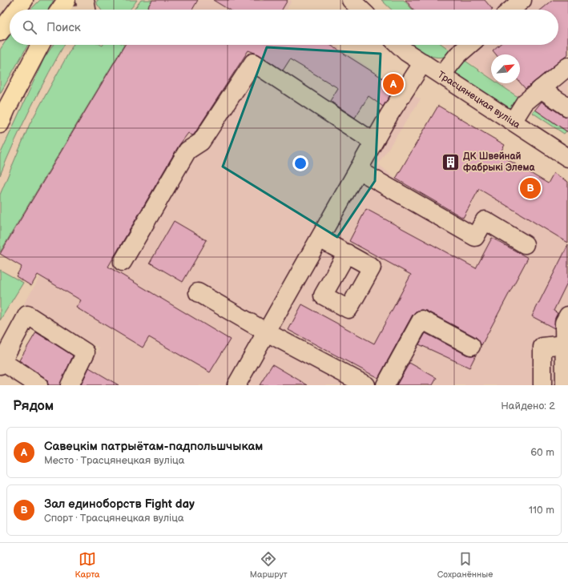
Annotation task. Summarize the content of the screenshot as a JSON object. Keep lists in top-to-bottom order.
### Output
{
  "streets": {
    "street": ["Трасцянецкая вуліца"]
  },
  "places": {
    "building": ["ДК Швейнай фабрыкі Элема"]
  },
  "north": "top right",
  "page": {
    "search": "Поиск",
    "pins": ["A", "B"],
    "heading": ["Рядом", "Найдено: 2"],
    "list": [
      {
        "mark": "A",
        "name": "Савецкім патрыётам-падпольшчыкам",
        "note": "Место · Трасцянецкая вуліца",
        "value": "60 m"
      },
      {
        "mark": "B",
        "name": "Зал единоборств Fight day",
        "note": "Спорт · Трасцянецкая вуліца",
        "value": "110 m"
      }
    ],
    "nav": ["Карта", "Маршрут", "Сохранённые"]
  }
}
